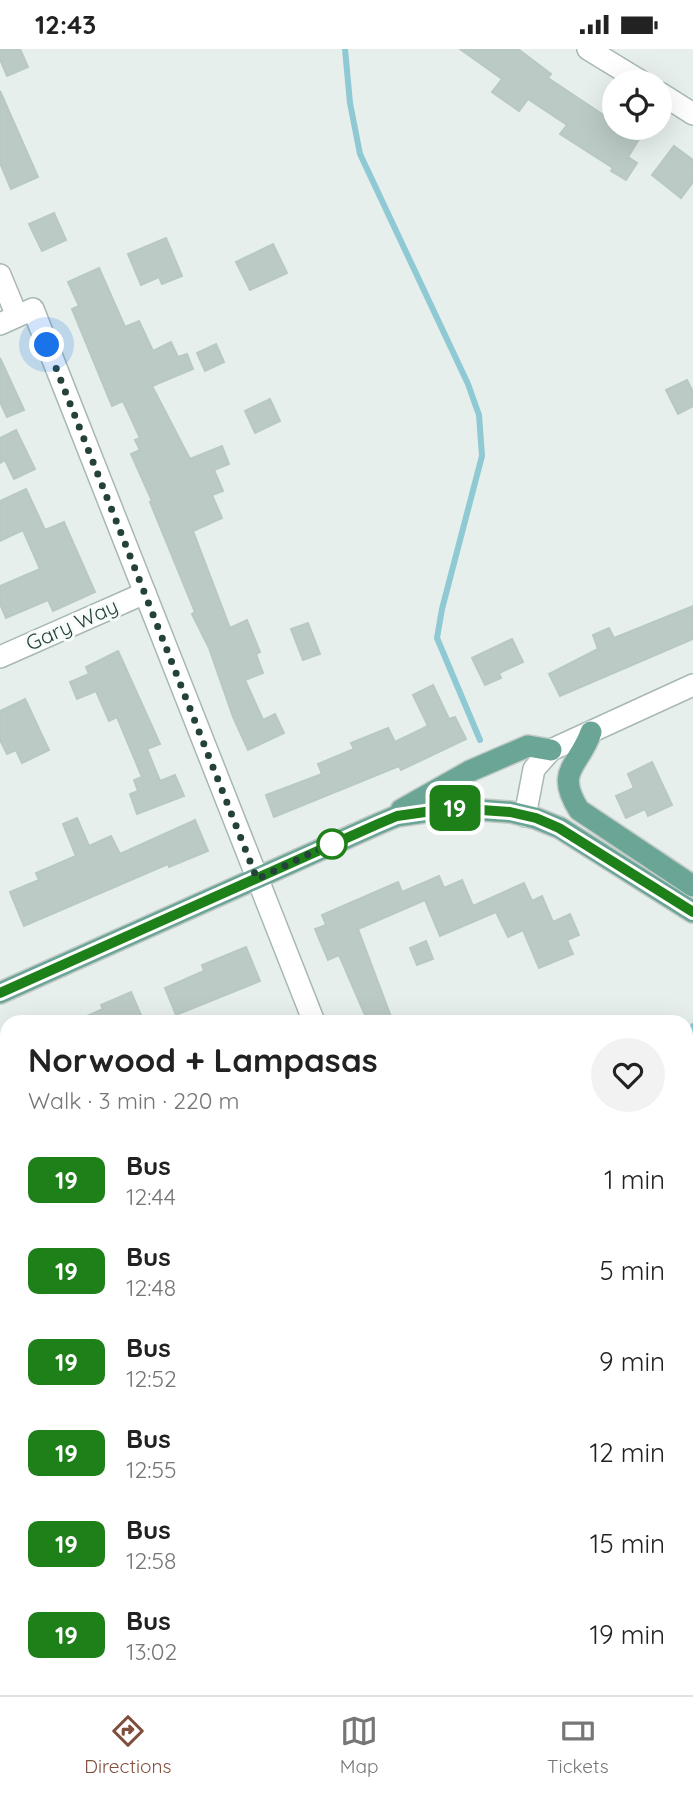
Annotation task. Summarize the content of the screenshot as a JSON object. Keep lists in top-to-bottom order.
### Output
{
  "streets": {
    "street": ["Gary Way"]
  },
  "lines": ["bus line 19"],
  "page": {
    "status": "12:43",
    "on_map": "19",
    "heading": ["Norwood + Lampasas", "Walk · 3 min · 220 m"],
    "list": [
      {
        "mark": "19",
        "name": "Bus",
        "note": "12:44",
        "value": "1 min"
      },
      {
        "mark": "19",
        "name": "Bus",
        "note": "12:48",
        "value": "5 min"
      },
      {
        "mark": "19",
        "name": "Bus",
        "note": "12:52",
        "value": "9 min"
      },
      {
        "mark": "19",
        "name": "Bus",
        "note": "12:55",
        "value": "12 min"
      },
      {
        "mark": "19",
        "name": "Bus",
        "note": "12:58",
        "value": "15 min"
      },
      {
        "mark": "19",
        "name": "Bus",
        "note": "13:02",
        "value": "19 min"
      }
    ],
    "tabs": ["Directions", "Map", "Tickets"]
  }
}
